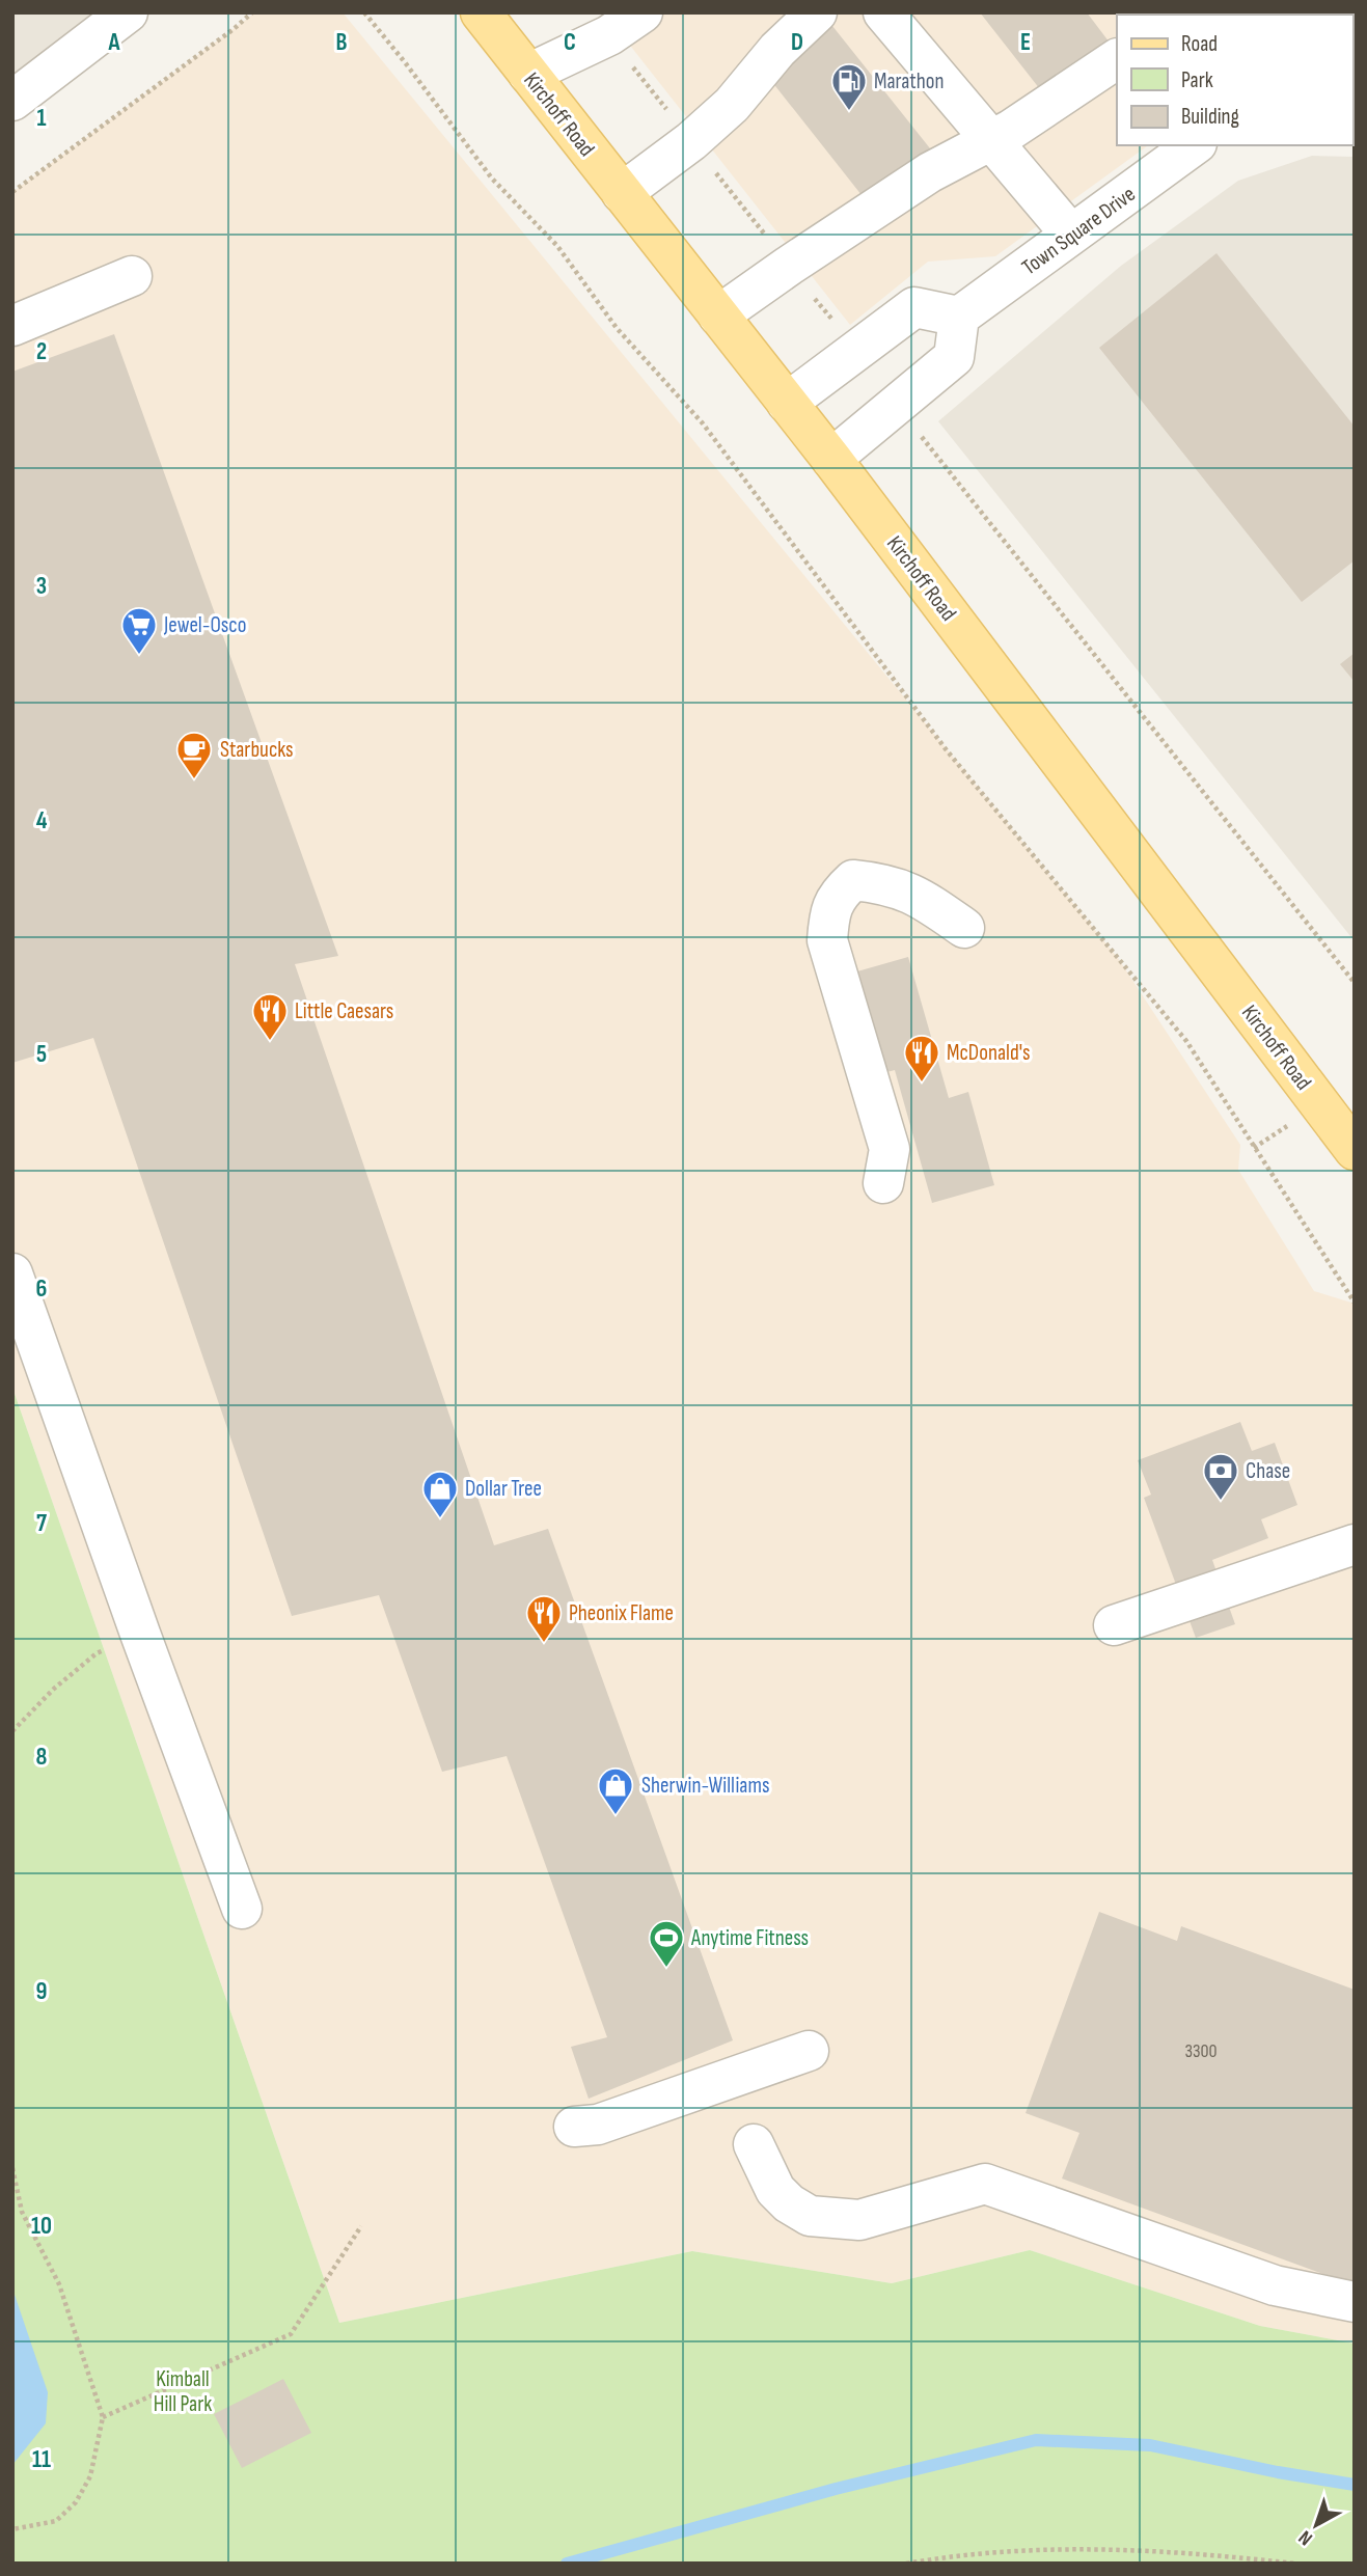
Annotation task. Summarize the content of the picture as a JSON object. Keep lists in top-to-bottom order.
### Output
{
  "streets": {
    "main road": ["Kirchoff Road"],
    "street": ["Town Square Drive"]
  },
  "parks": ["Kimball Hill Park"],
  "places": {
    "fuel station": ["Marathon"],
    "supermarket": ["Jewel-Osco"],
    "cafe": ["Starbucks"],
    "restaurant": ["Little Caesars", "McDonald's", "Pheonix Flame"],
    "bank": ["Chase"],
    "shop": ["Dollar Tree", "Sherwin-Williams"],
    "sports": ["Anytime Fitness"]
  },
  "house_numbers": ["3300"],
  "legend": ["Road", "Park", "Building"],
  "north": "bottom left",
  "grid": {
    "columns": [
      "A",
      "B",
      "C",
      "D",
      "E"
    ],
    "rows": [
      "1",
      "2",
      "3",
      "4",
      "5",
      "6",
      "7",
      "8",
      "9",
      "10",
      "11"
    ]
  }
}
